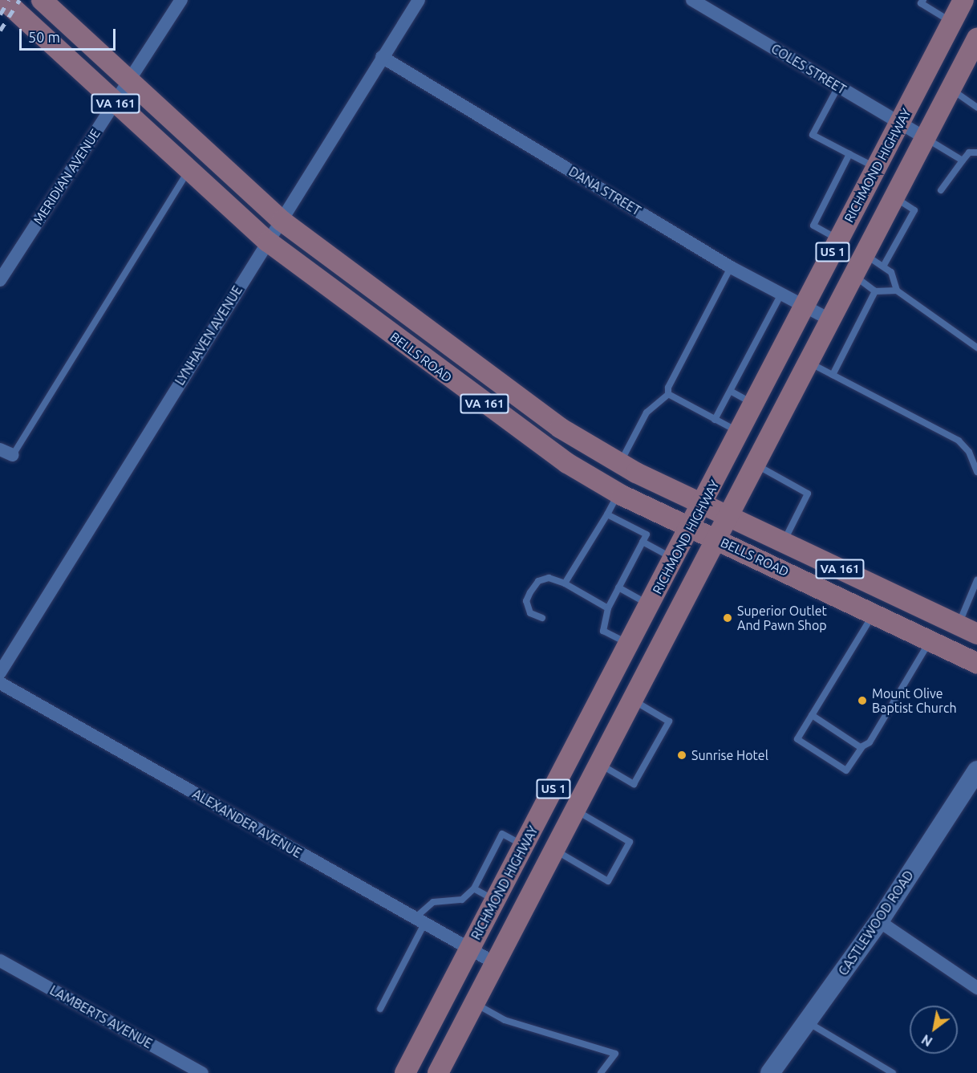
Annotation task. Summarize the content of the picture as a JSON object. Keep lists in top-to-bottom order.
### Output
{
  "streets": {
    "main road": [
      "VA 161",
      "RICHMOND HIGHWAY",
      "US 1",
      "BELLS ROAD"
    ],
    "street": [
      "COLES STREET",
      "MERIDIAN AVENUE",
      "DANA STREET",
      "LYNHAVEN AVENUE",
      "ALEXANDER AVENUE",
      "CASTLEWOOD ROAD",
      "LAMBERTS AVENUE"
    ]
  },
  "crossings": [
    ["COLES STREET", "RICHMOND HIGHWAY"],
    ["COLES STREET", "US 1"],
    ["RICHMOND HIGHWAY", "DANA STREET"],
    ["RICHMOND HIGHWAY", "BELLS ROAD"],
    ["RICHMOND HIGHWAY", "ALEXANDER AVENUE"],
    ["MERIDIAN AVENUE", "BELLS ROAD"],
    ["DANA STREET", "US 1"],
    ["DANA STREET", "LYNHAVEN AVENUE"],
    ["US 1", "BELLS ROAD"],
    ["US 1", "ALEXANDER AVENUE"],
    ["LYNHAVEN AVENUE", "BELLS ROAD"]
  ],
  "places": ["Superior Outlet And Pawn Shop", "Mount Olive Baptist Church", "Sunrise Hotel"],
  "scale_bar": "50 m",
  "north": "bottom left"
}
